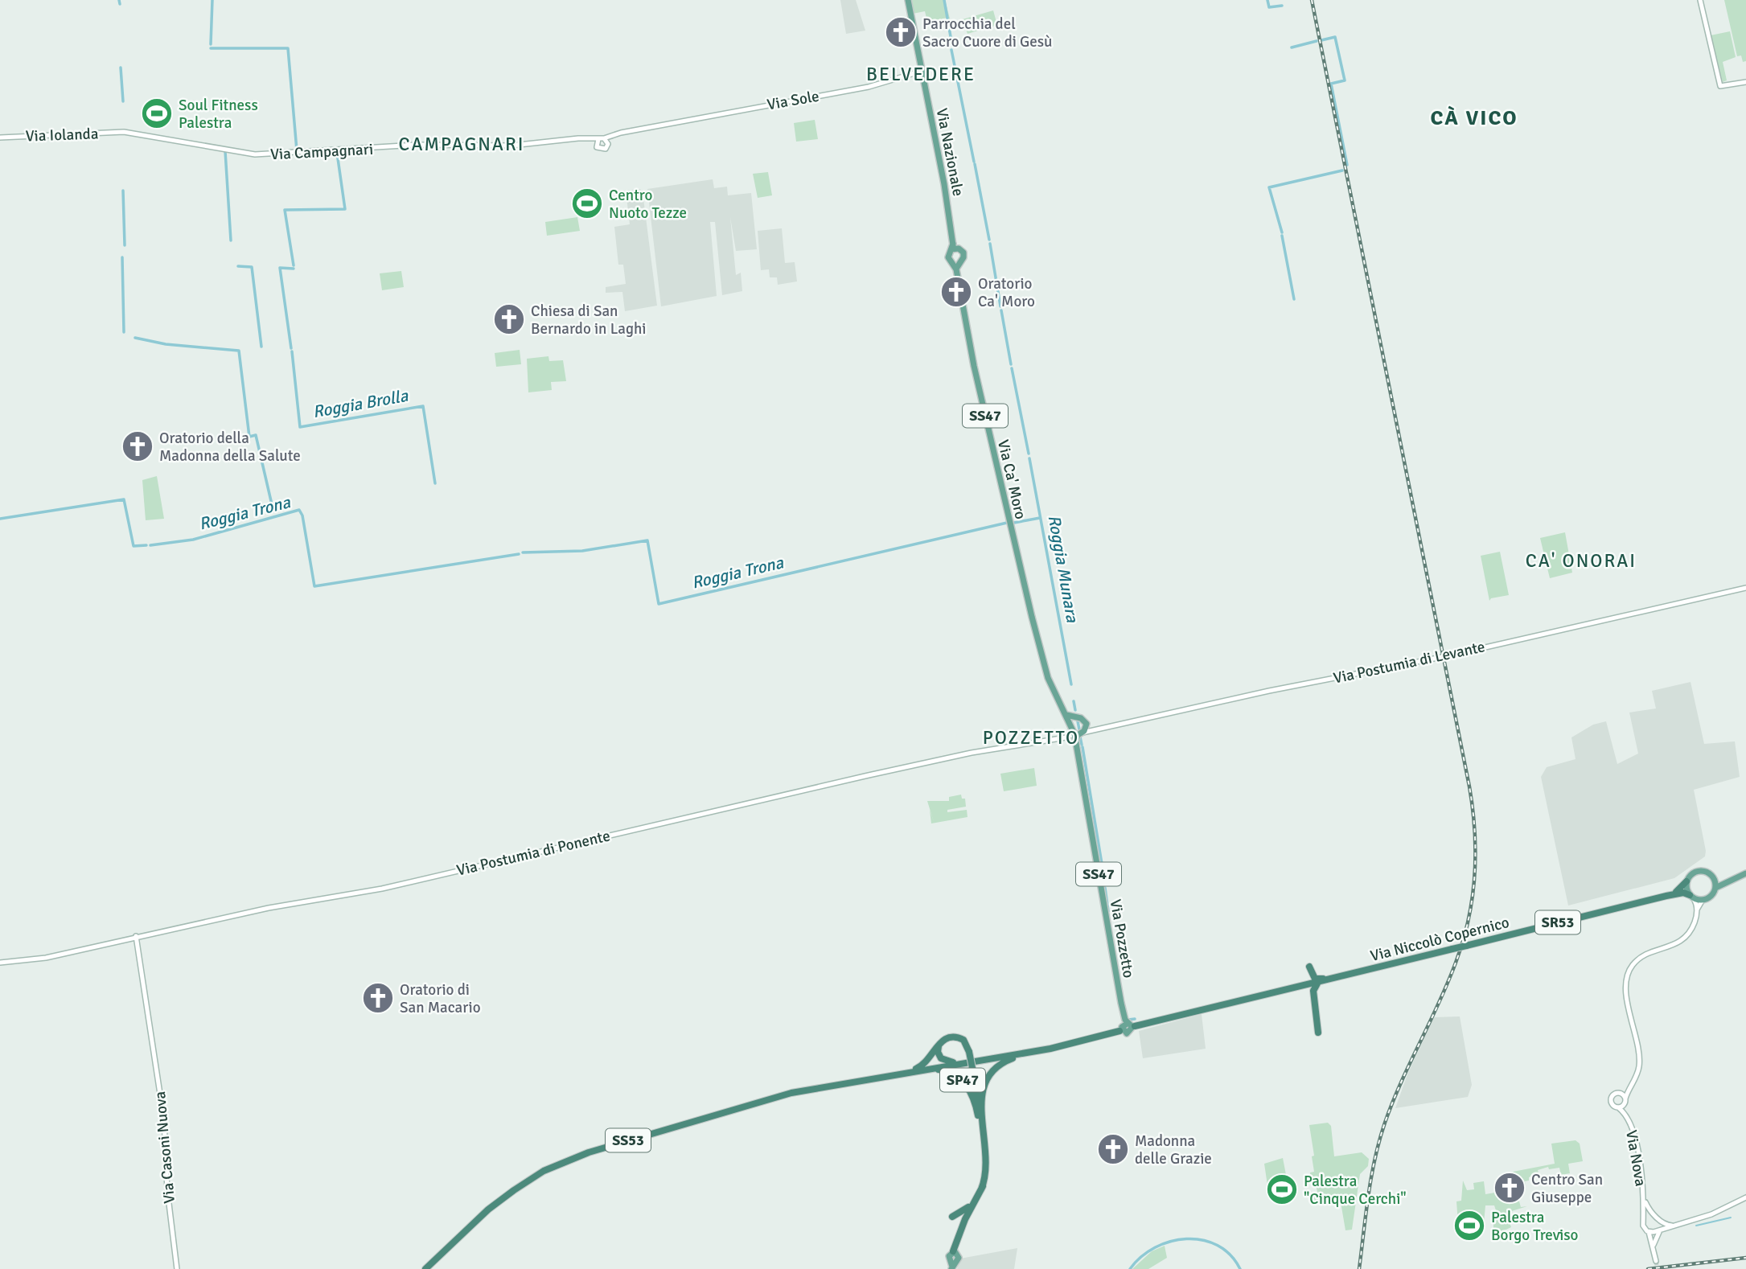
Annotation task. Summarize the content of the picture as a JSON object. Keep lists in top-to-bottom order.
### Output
{
  "streets": {
    "highway": [
      "SR53",
      "Via Niccolò Copernico",
      "SP47",
      "SS53"
    ],
    "main road": [
      "Via Sole",
      "Via Iolanda",
      "Via Campagnari",
      "Via Nazionale",
      "SS47",
      "Via Ca' Moro",
      "Via Postumia di Levante",
      "Via Postumia di Ponente",
      "Via Pozzetto",
      "Via Casoni Nuova",
      "Via Nova"
    ]
  },
  "crossings": [
    ["Via Sole", "Via Nazionale"],
    ["Via Iolanda", "Via Campagnari"],
    ["Via Nazionale", "Via Ca' Moro"],
    ["SS47", "Via Ca' Moro"],
    ["SS47", "Via Postumia di Levante"],
    ["SS47", "Via Pozzetto"],
    ["Via Ca' Moro", "Via Postumia di Levante"],
    ["Via Ca' Moro", "Via Pozzetto"],
    ["Via Postumia di Levante", "Via Pozzetto"],
    ["Via Postumia di Ponente", "Via Pozzetto"],
    ["Via Postumia di Ponente", "Via Casoni Nuova"],
    ["SR53", "Via Niccolò Copernico"],
    ["Via Pozzetto", "Via Niccolò Copernico"],
    ["Via Pozzetto", "SS53"],
    ["Via Niccolò Copernico", "SS53"],
    ["SP47", "SS53"]
  ],
  "districts": [
    "BELVEDERE",
    "CÀ VICO",
    "CAMPAGNARI",
    "CA' ONORAI",
    "POZZETTO"
  ],
  "water": ["Roggia Brolla", "Roggia Trona", "Roggia Munara"],
  "places": {
    "church": [
      "Parrocchia del Sacro Cuore di Gesù",
      "Oratorio Ca' Moro",
      "Chiesa di San Bernardo in Laghi",
      "Oratorio della Madonna della Salute",
      "Oratorio di San Macario",
      "Madonna delle Grazie",
      "Centro San Giuseppe"
    ],
    "sports": [
      "Soul Fitness Palestra",
      "Centro Nuoto Tezze",
      "Palestra \"Cinque Cerchi\"",
      "Palestra Borgo Treviso"
    ]
  }
}
